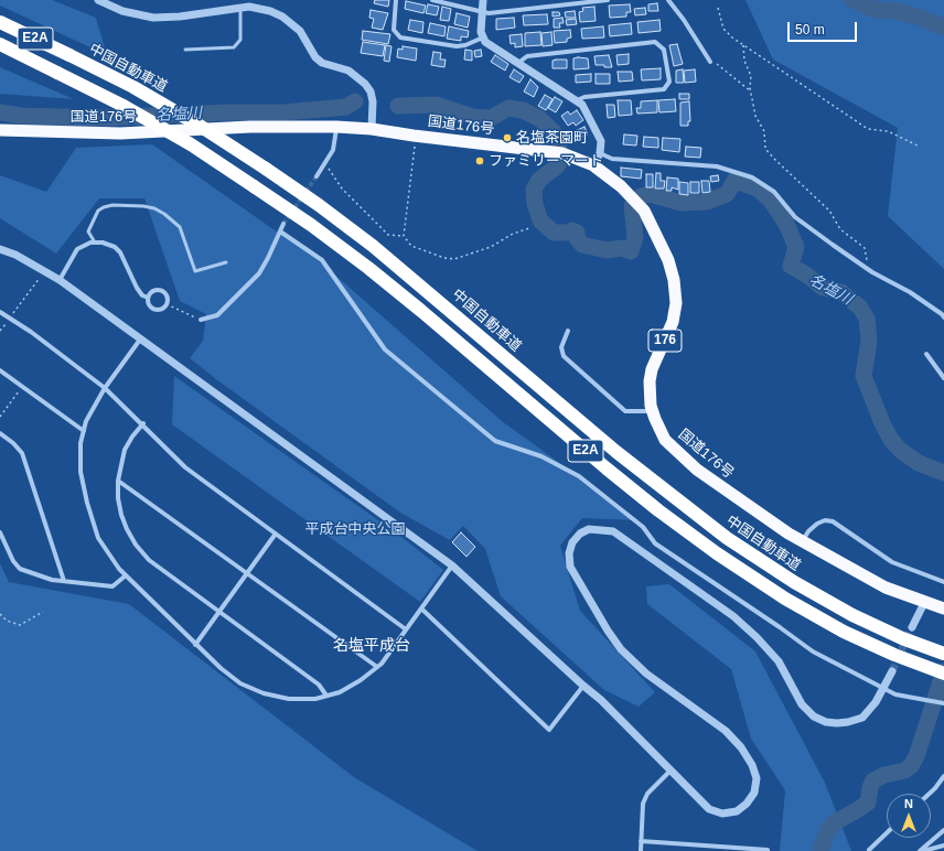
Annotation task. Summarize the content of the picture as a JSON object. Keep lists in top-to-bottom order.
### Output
{
  "streets": {
    "highway": [
      "E2A",
      "中国自動車道",
      "国道176号",
      "176"
    ]
  },
  "districts": ["名塩平成台"],
  "water": ["名塩川"],
  "parks": ["平成台中央公園"],
  "places": ["名塩茶園町", "ファミリーマート"],
  "scale_bar": "50 m",
  "north": "top"
}
